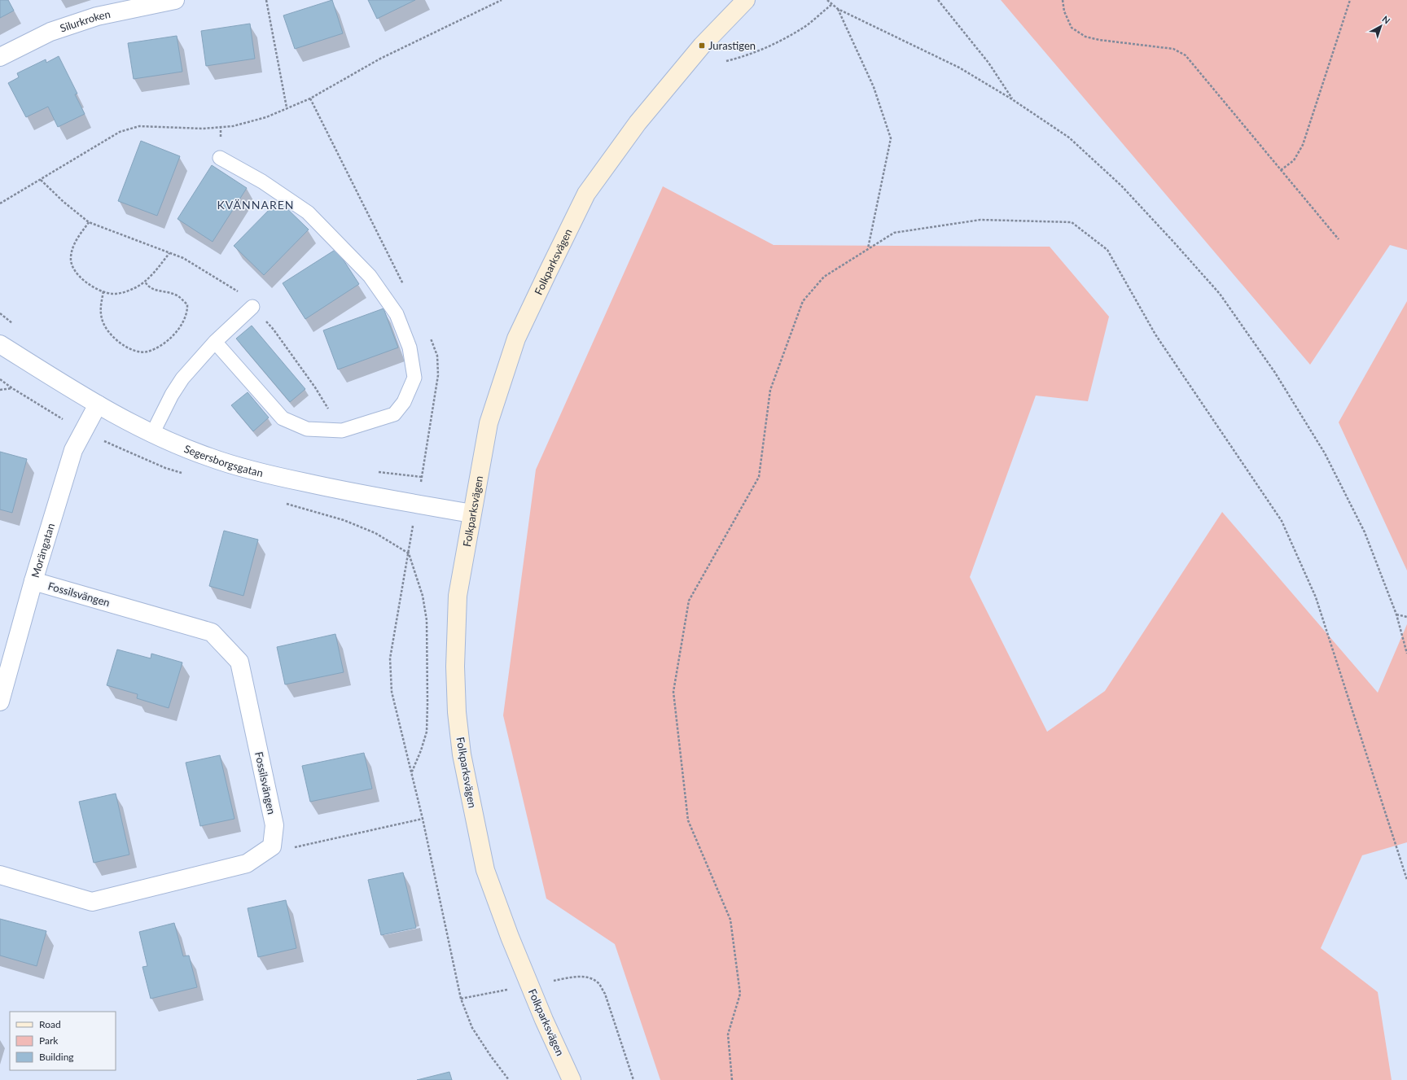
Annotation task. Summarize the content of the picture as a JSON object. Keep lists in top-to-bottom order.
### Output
{
  "streets": {
    "main road": ["Folkparksvägen"],
    "street": [
      "Silurkroken",
      "Segersborgsgatan",
      "Morängatan",
      "Fossilsvängen"
    ]
  },
  "crossings": [
    ["Folkparksvägen", "Segersborgsgatan"],
    ["Segersborgsgatan", "Morängatan"],
    ["Morängatan", "Fossilsvängen"]
  ],
  "districts": ["KVÄNNAREN"],
  "places": {
    "transit": ["Jurastigen"]
  },
  "legend": ["Road", "Park", "Building"],
  "north": "top right"
}
